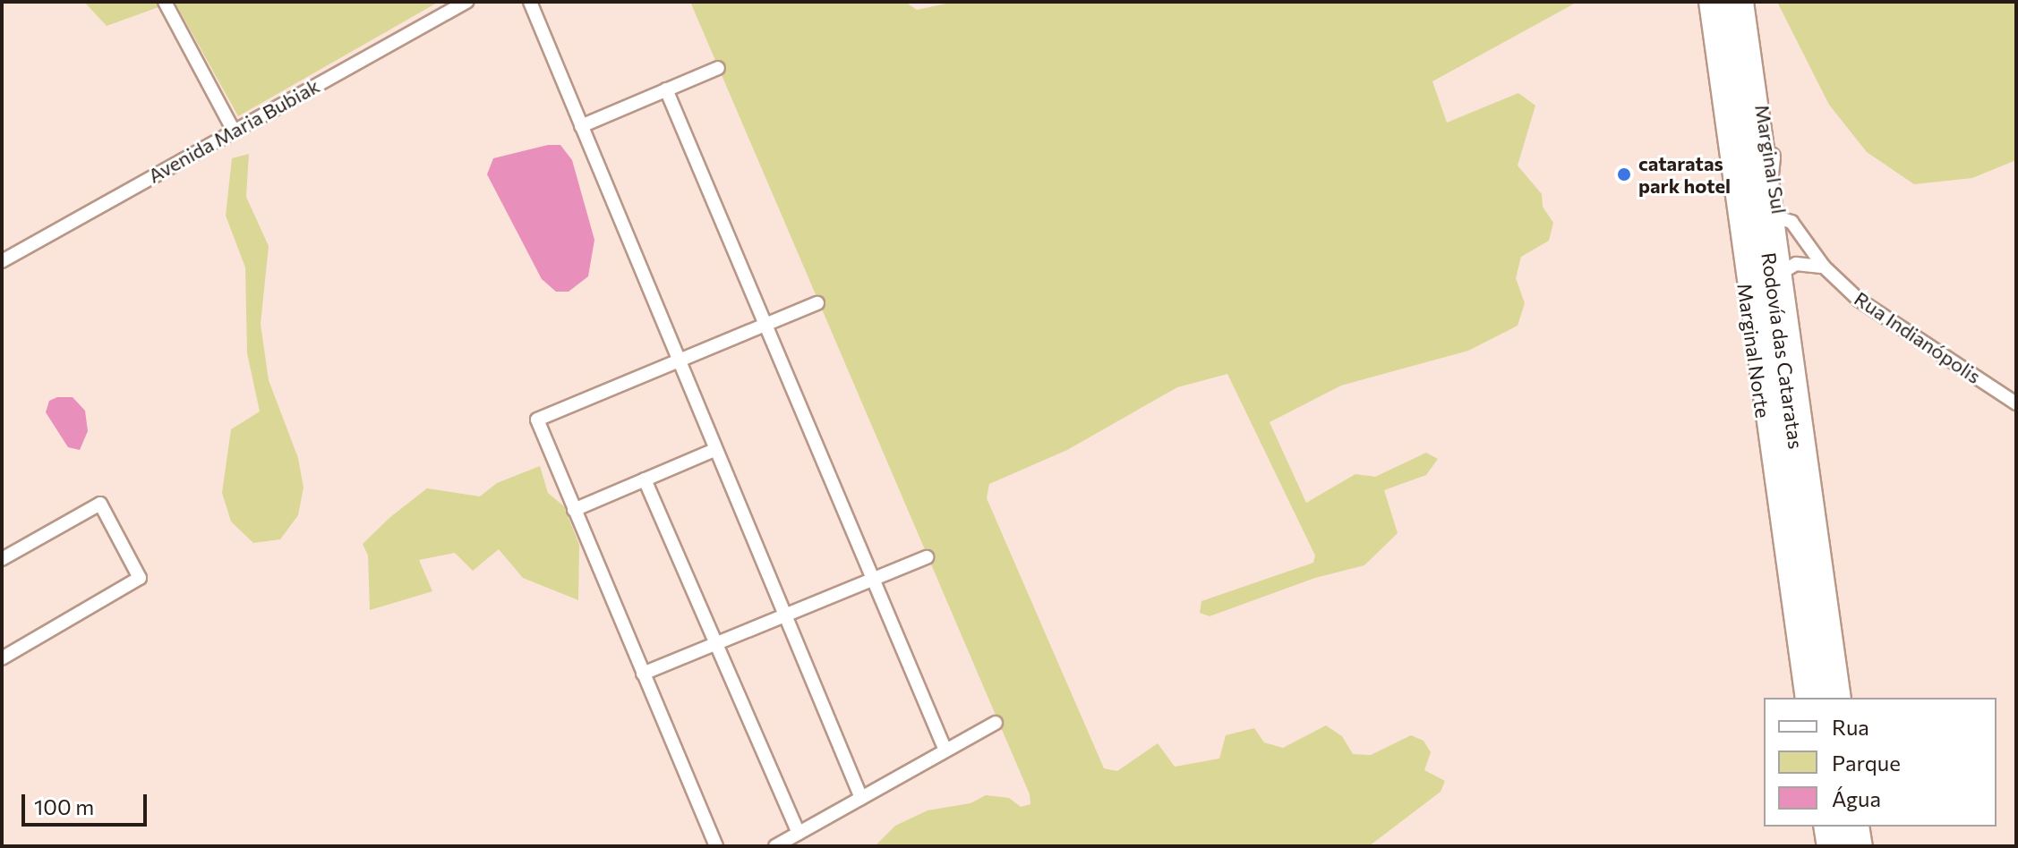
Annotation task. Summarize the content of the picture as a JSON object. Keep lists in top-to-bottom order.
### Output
{
  "streets": {
    "highway": ["Rodovía das Cataratas"],
    "street": [
      "Avenida Maria Bubiak",
      "Marginal Sul",
      "Rua Indianópolis",
      "Marginal Norte"
    ]
  },
  "crossings": [
    ["Marginal Sul", "Rua Indianópolis"],
    ["Marginal Sul", "Rodovía das Cataratas"],
    ["Rua Indianópolis", "Rodovía das Cataratas"]
  ],
  "places": ["cataratas park hotel"],
  "legend": ["Rua", "Parque", "Água"],
  "scale_bar": "100 m"
}
